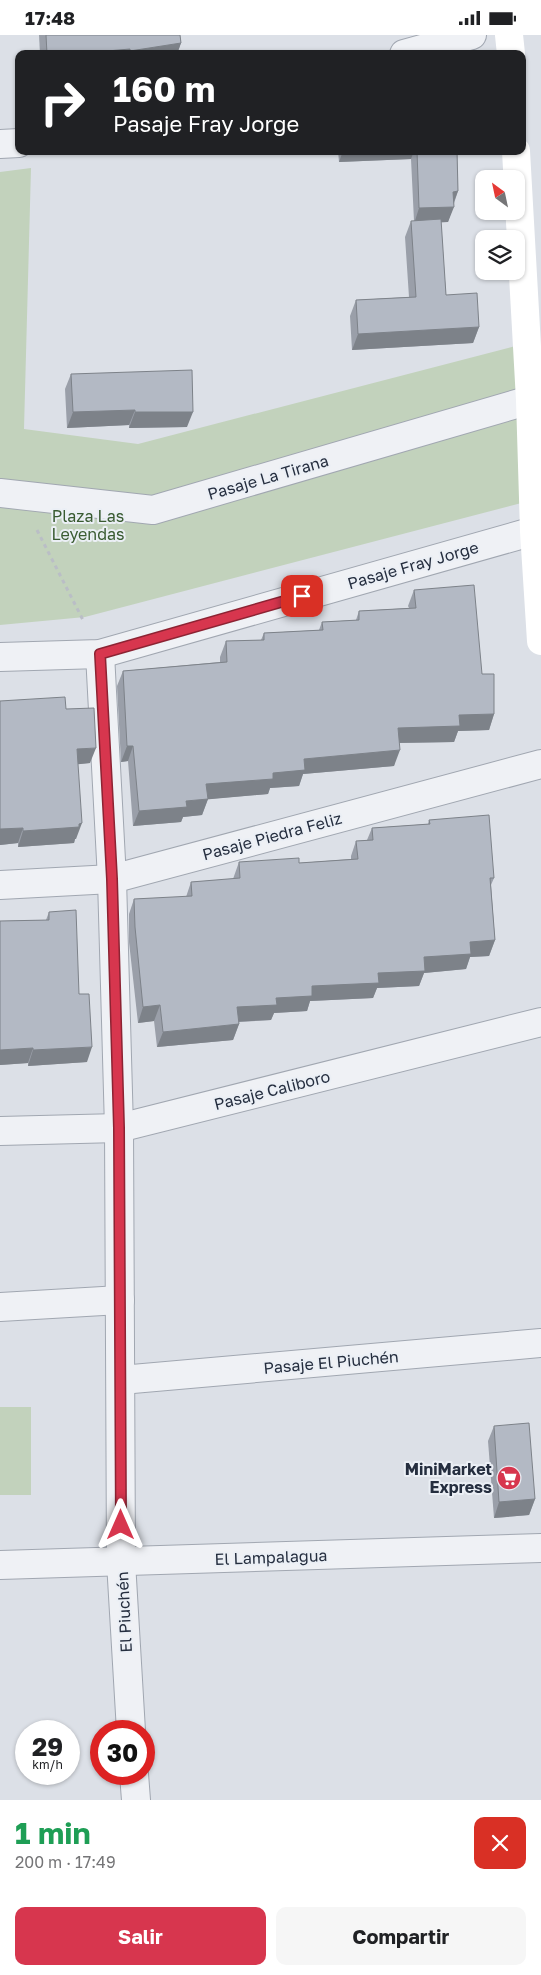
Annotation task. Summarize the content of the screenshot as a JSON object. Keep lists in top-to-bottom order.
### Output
{
  "streets": {
    "street": [
      "Pasaje La Tirana",
      "Pasaje Fray Jorge",
      "Pasaje Piedra Feliz",
      "Pasaje Caliboro",
      "Pasaje El Piuchén",
      "El Lampalagua",
      "El Piuchén"
    ]
  },
  "crossings": [
    ["Pasaje Fray Jorge", "El Piuchén"],
    ["Pasaje Piedra Feliz", "El Piuchén"],
    ["Pasaje Caliboro", "El Piuchén"],
    ["Pasaje El Piuchén", "El Piuchén"],
    ["El Lampalagua", "El Piuchén"]
  ],
  "parks": ["Plaza Las Leyendas"],
  "places": {
    "supermarket": ["MiniMarket Express"]
  },
  "north": "top left",
  "page": {
    "status": "17:48",
    "turn": ["160 m", "Pasaje Fray Jorge"],
    "speed": "29 km/h",
    "limit": "30",
    "heading": ["1 min", "200 m · 17:49"],
    "buttons": ["Salir", "Compartir"]
  }
}
